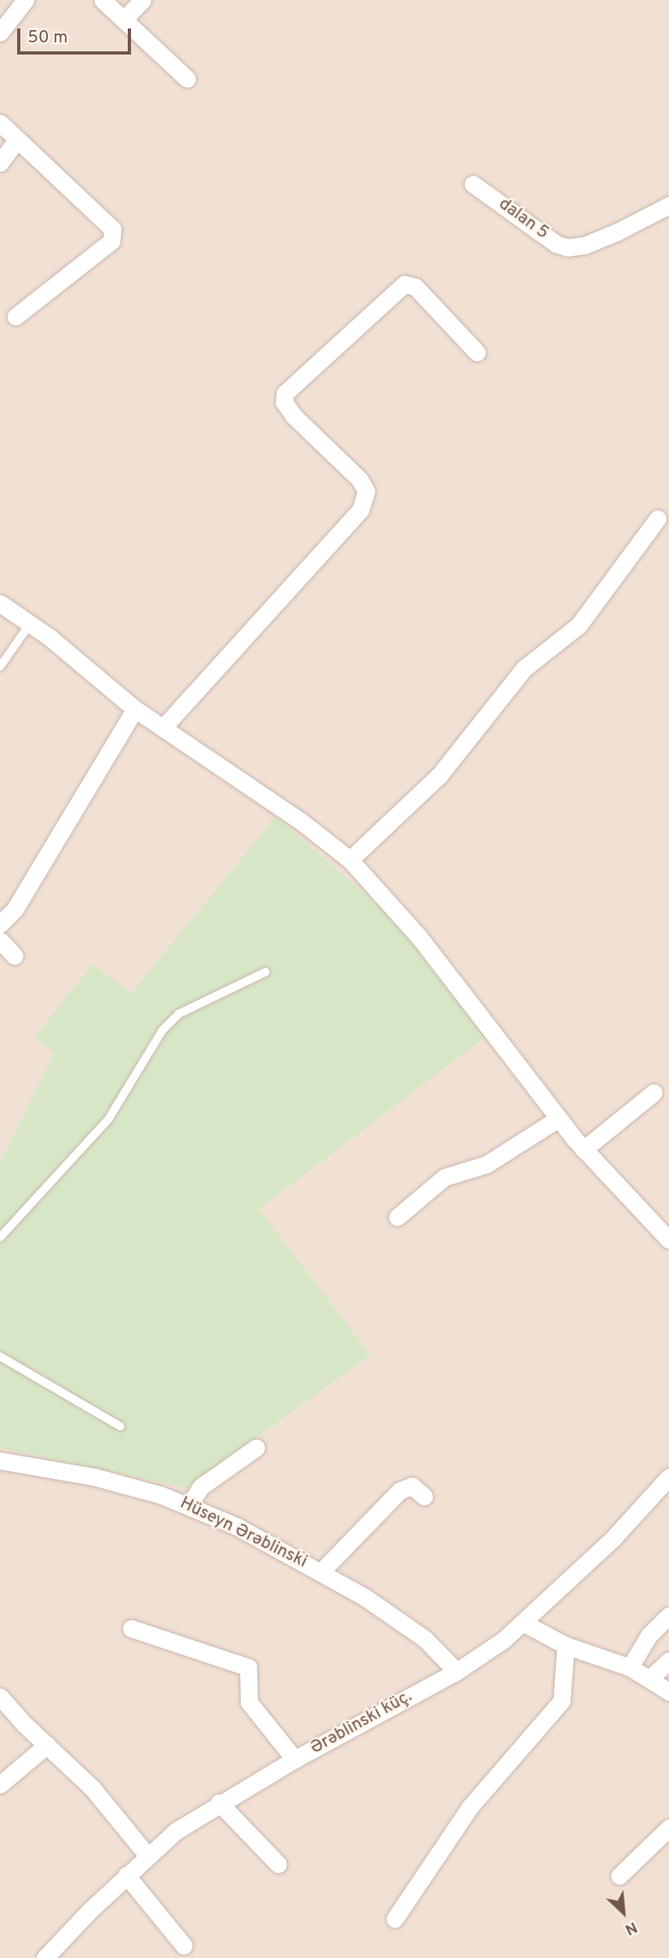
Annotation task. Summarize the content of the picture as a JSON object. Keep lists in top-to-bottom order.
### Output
{
  "streets": {
    "street": ["dalan 5", "Hüseyn Ərəblinski", "Ərəblinski küç."]
  },
  "crossings": [
    ["Hüseyn Ərəblinski", "Ərəblinski küç."]
  ],
  "scale_bar": "50 m",
  "north": "bottom right"
}
